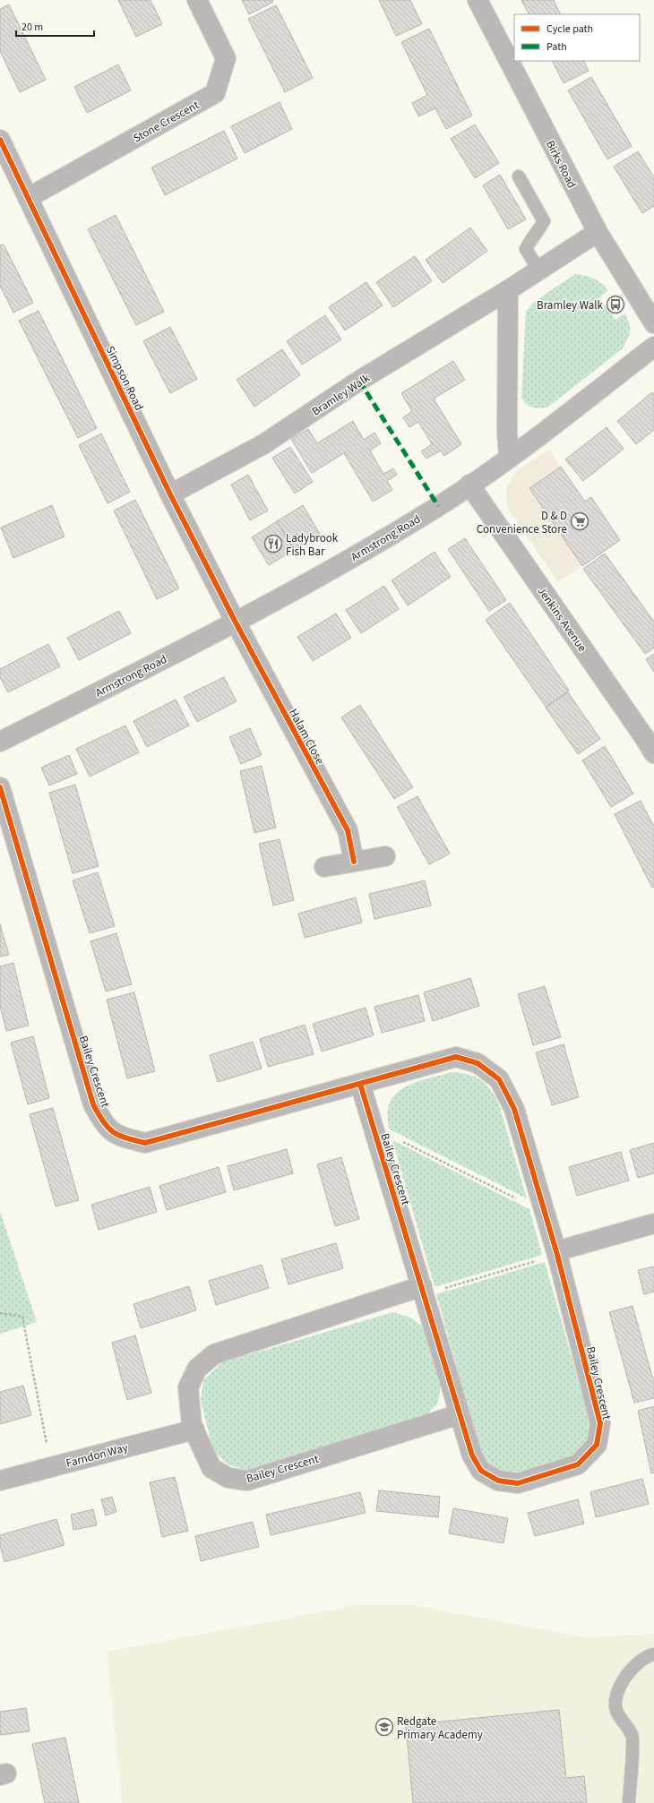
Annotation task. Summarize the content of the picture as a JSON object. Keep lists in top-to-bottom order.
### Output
{
  "streets": {
    "street": [
      "Stone Crescent",
      "Birks Road",
      "Simpson Road",
      "Bramley Walk",
      "Armstrong Road",
      "Jenkins Avenue",
      "Halam Close",
      "Bailey Crescent",
      "Farndon Way"
    ]
  },
  "crossings": [
    ["Stone Crescent", "Simpson Road"],
    ["Birks Road", "Bramley Walk"],
    ["Simpson Road", "Bramley Walk"],
    ["Simpson Road", "Armstrong Road"],
    ["Simpson Road", "Halam Close"],
    ["Armstrong Road", "Jenkins Avenue"],
    ["Armstrong Road", "Halam Close"],
    ["Bailey Crescent", "Farndon Way"]
  ],
  "places": {
    "bus stop": ["Bramley Walk"],
    "supermarket": ["D & D Convenience Store"],
    "restaurant": ["Ladybrook Fish Bar"],
    "school or university": ["Redgate Primary Academy"]
  },
  "legend": ["Cycle path", "Path"],
  "scale_bar": "20 m"
}
